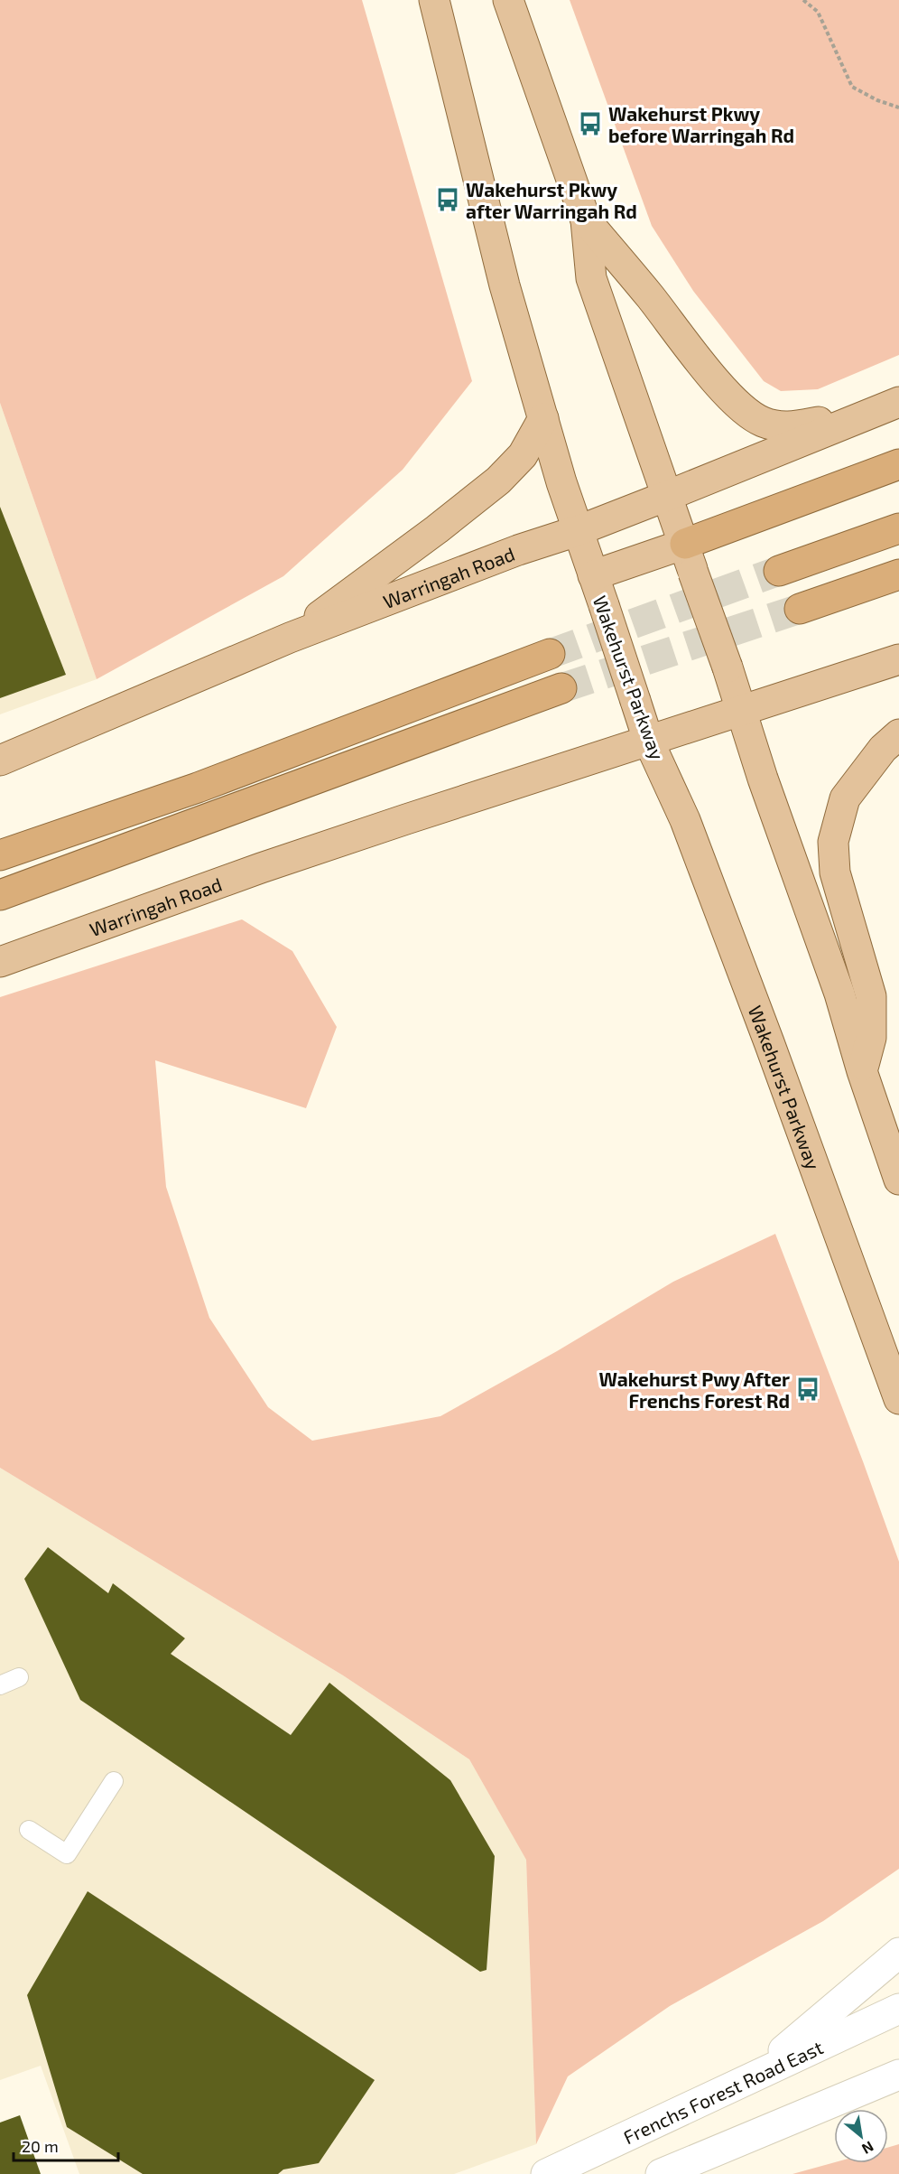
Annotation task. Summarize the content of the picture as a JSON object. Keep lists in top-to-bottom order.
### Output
{
  "streets": {
    "main road": ["Warringah Road", "Wakehurst Parkway", "Frenchs Forest Road East"]
  },
  "crossings": [
    ["Warringah Road", "Wakehurst Parkway"]
  ],
  "places": {
    "bus stop": ["Wakehurst Pkwy before Warringah Rd", "Wakehurst Pkwy after Warringah Rd", "Wakehurst Pwy After Frenchs Forest Rd"]
  },
  "scale_bar": "20 m",
  "north": "bottom right"
}
